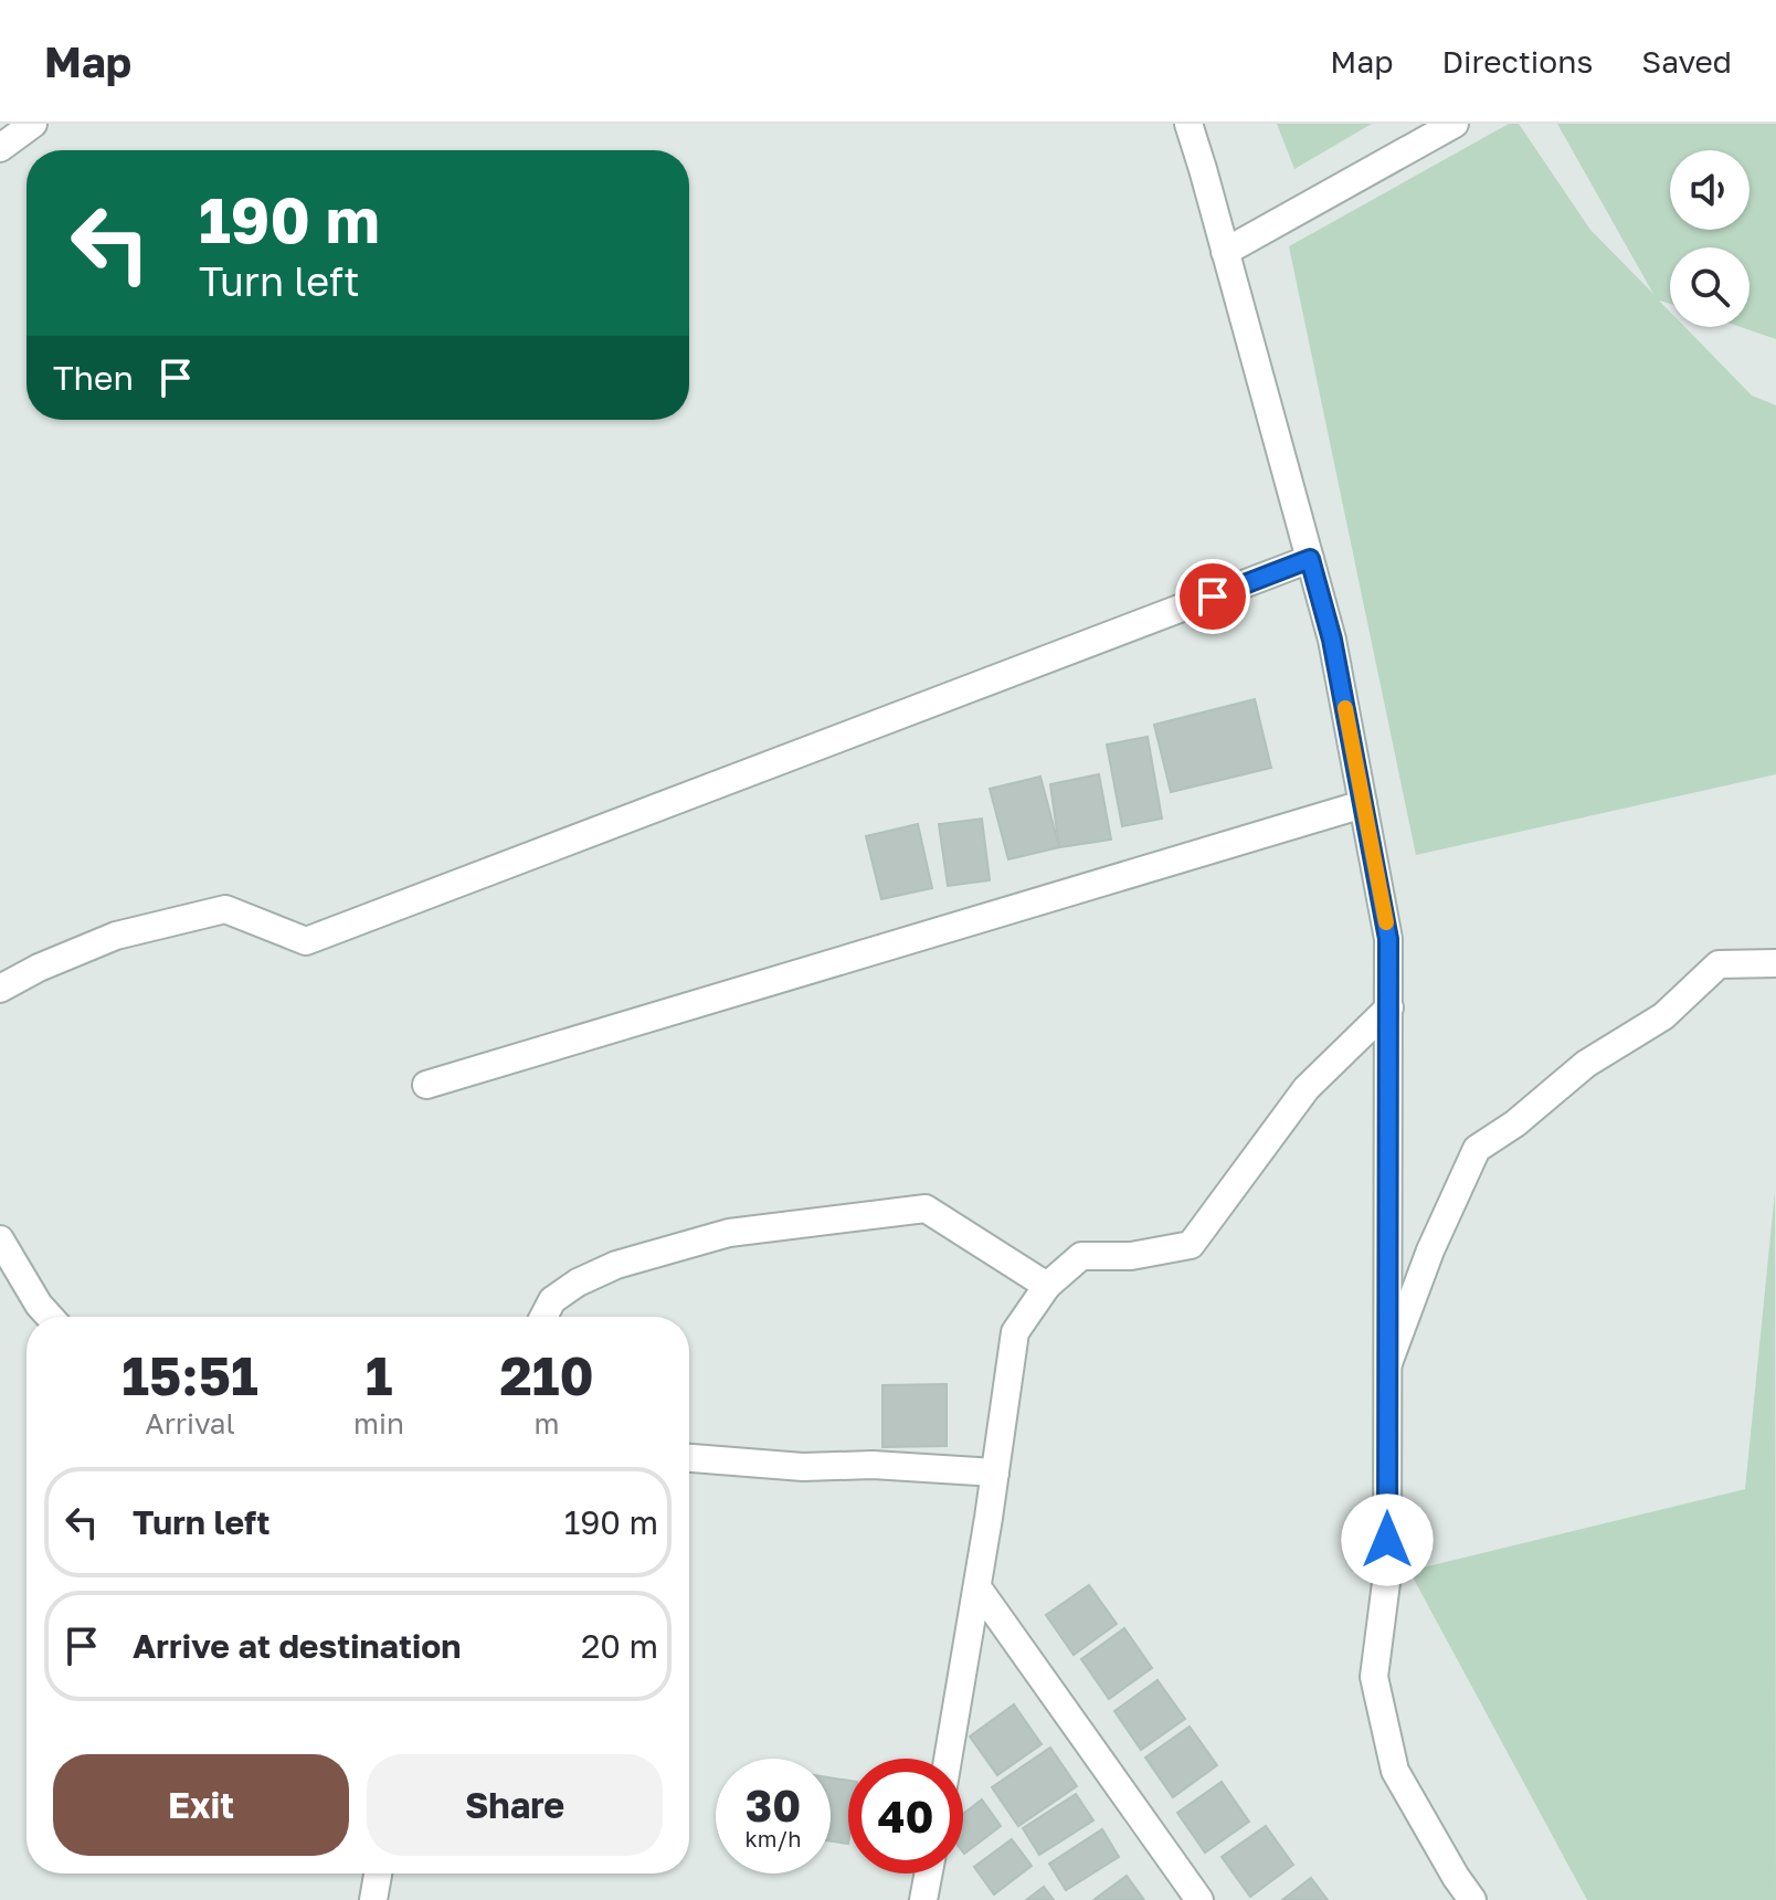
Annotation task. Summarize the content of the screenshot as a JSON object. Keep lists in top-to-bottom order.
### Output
{
  "page": {
    "header": "Map",
    "nav": ["Map", "Directions", "Saved"],
    "turn": ["190 m", "Turn left"],
    "then": "Then",
    "eta": [
      "15:51",
      "Arrival",
      "1",
      "min",
      "210",
      "m"
    ],
    "list": [
      {
        "name": "Turn left",
        "value": "190 m"
      },
      {
        "name": "Arrive at destination",
        "value": "20 m"
      }
    ],
    "buttons": ["Exit", "Share"],
    "speed": "30 km/h",
    "limit": "40"
  }
}
